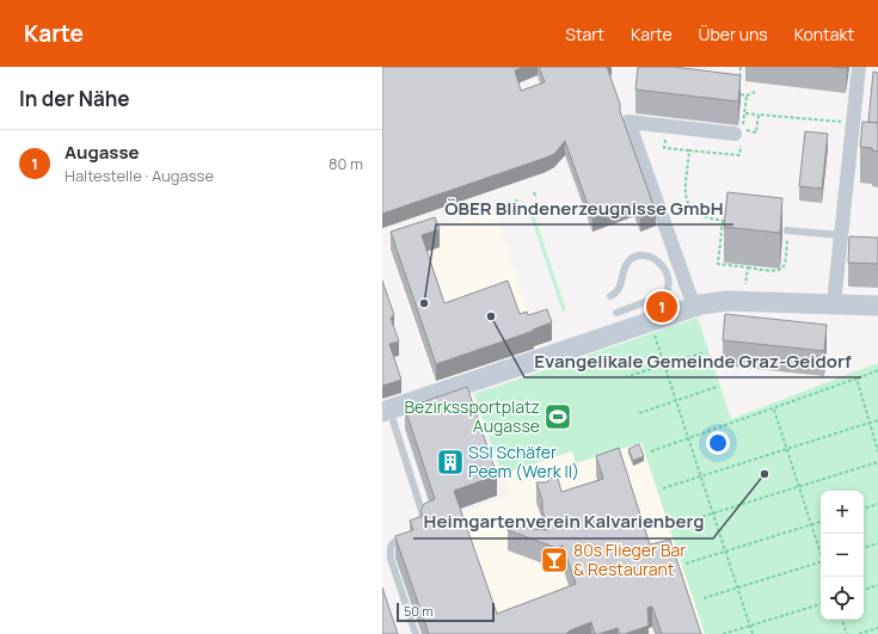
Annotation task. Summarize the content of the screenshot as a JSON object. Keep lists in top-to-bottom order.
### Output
{
  "places": {
    "other": ["ÖBER Blindenerzeugnisse GmbH", "Evangelikale Gemeinde Graz-Geidorf", "Heimgartenverein Kalvarienberg"],
    "sports": ["Bezirkssportplatz Augasse"],
    "building": ["SSI Schäfer Peem (Werk II)"],
    "bar": ["80s Flieger Bar & Restaurant"]
  },
  "scale_bar": "50 m",
  "page": {
    "header": "Karte",
    "nav": [
      "Start",
      "Karte",
      "Über uns",
      "Kontakt"
    ],
    "heading": "In der Nähe",
    "list": [
      {
        "mark": "1",
        "name": "Augasse",
        "note": "Haltestelle · Augasse",
        "value": "80 m"
      }
    ],
    "pins": "1",
    "map_buttons": ["+", "−"],
    "scale": "50 m"
  }
}
